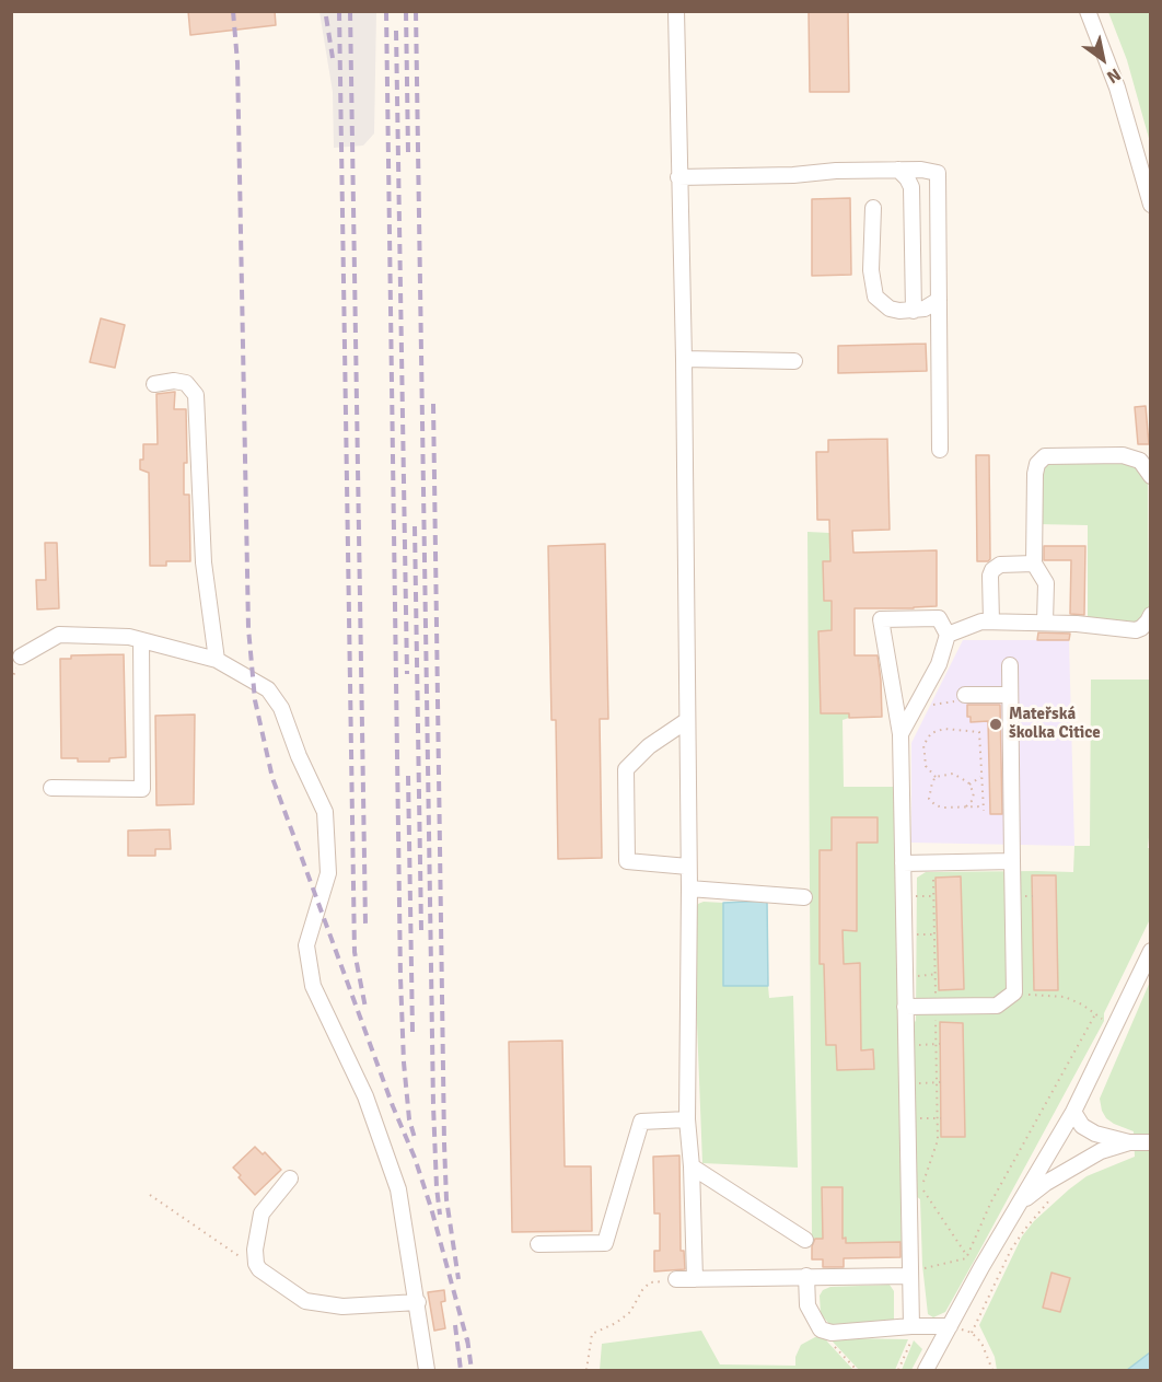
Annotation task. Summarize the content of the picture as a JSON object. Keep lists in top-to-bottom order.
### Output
{
  "places": ["Mateřská školka Citice"],
  "north": "bottom right"
}
